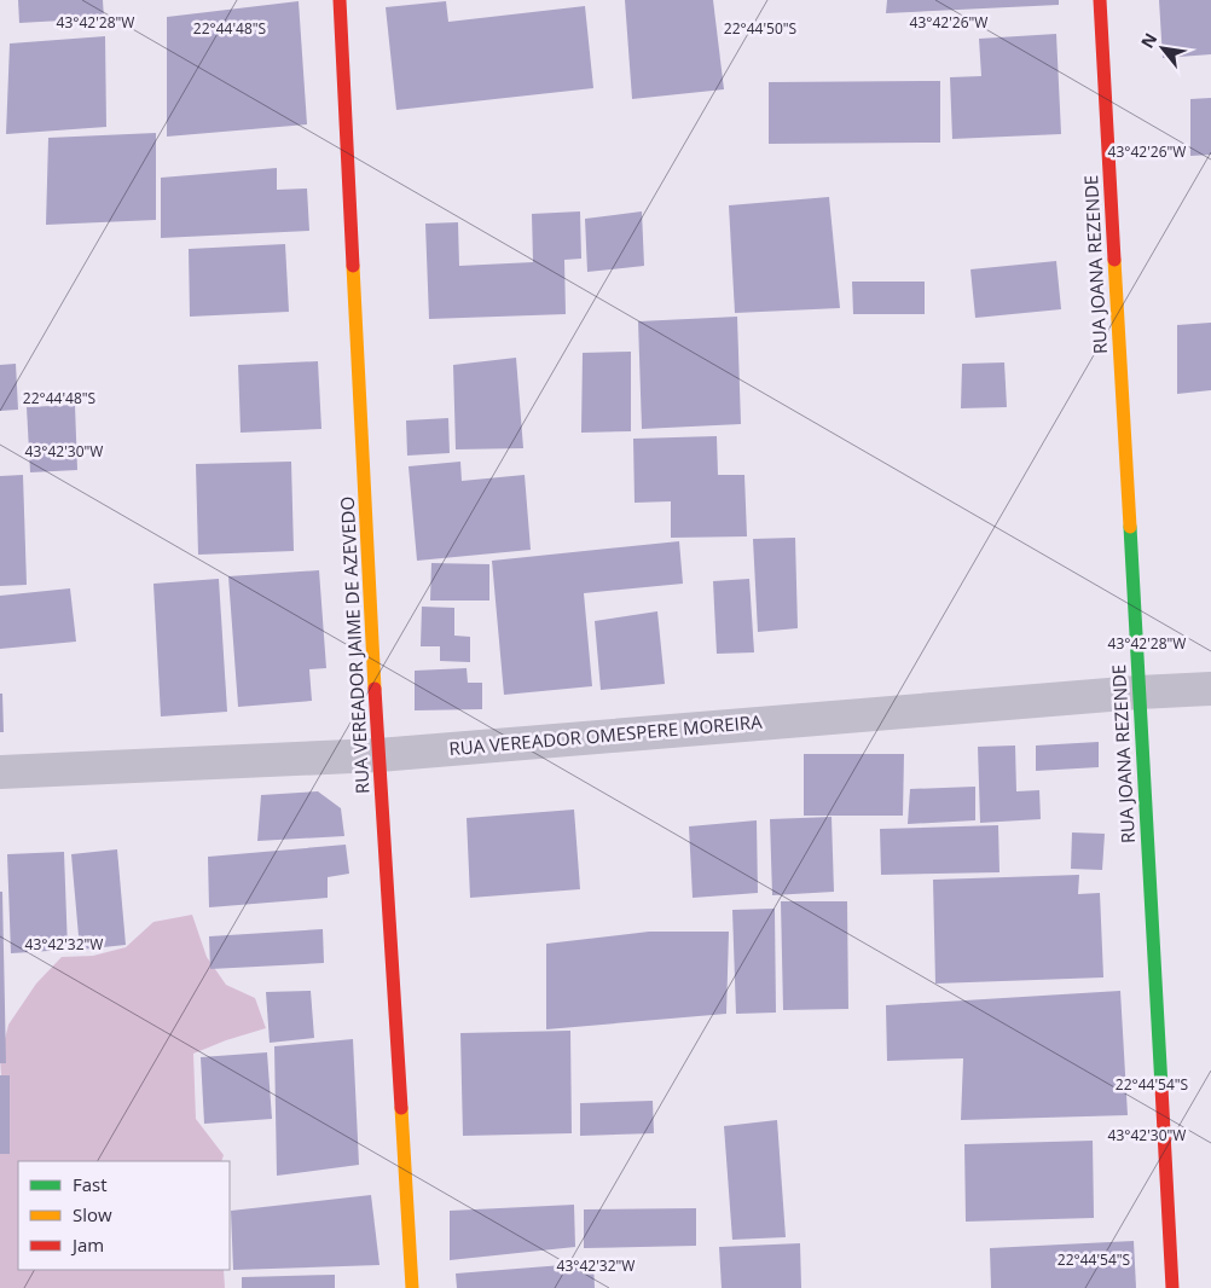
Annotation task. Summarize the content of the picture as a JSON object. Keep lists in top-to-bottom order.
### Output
{
  "streets": {
    "street": ["RUA JOANA REZENDE", "RUA VEREADOR JAIME DE AZEVEDO", "RUA VEREADOR OMESPERE MOREIRA"]
  },
  "crossings": [
    ["RUA JOANA REZENDE", "RUA VEREADOR OMESPERE MOREIRA"],
    ["RUA VEREADOR JAIME DE AZEVEDO", "RUA VEREADOR OMESPERE MOREIRA"]
  ],
  "legend": ["Fast", "Slow", "Jam"],
  "north": "top left",
  "coordinates": [
    "43°42'28\"W",
    "43°42'26\"W",
    "22°44'48\"S",
    "22°44'50\"S",
    "43°42'30\"W",
    "43°42'32\"W",
    "22°44'54\"S"
  ]
}
